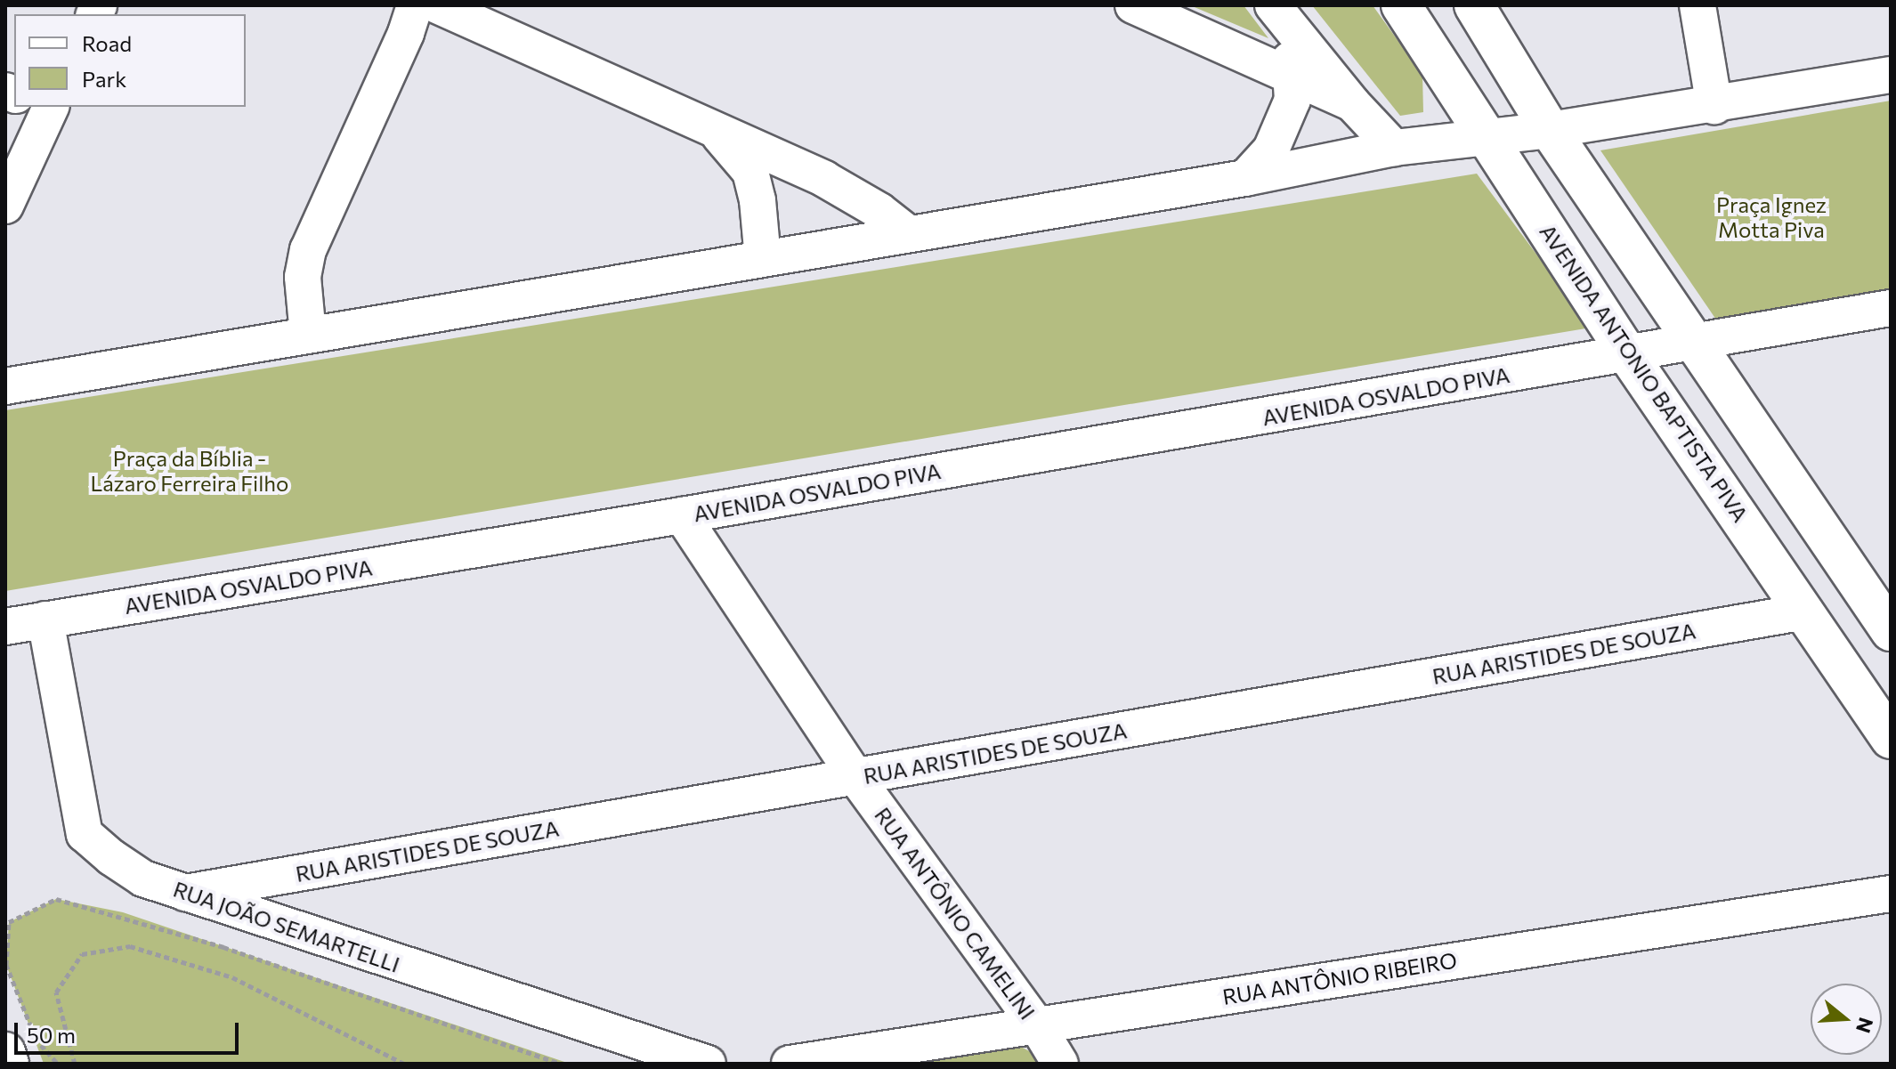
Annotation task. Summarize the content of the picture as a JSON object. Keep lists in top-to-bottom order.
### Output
{
  "streets": {
    "main road": ["AVENIDA ANTONIO BAPTISTA PIVA"],
    "street": [
      "AVENIDA OSVALDO PIVA",
      "RUA ARISTIDES DE SOUZA",
      "RUA ANTÔNIO CAMELINI",
      "RUA JOÃO SEMARTELLI",
      "RUA ANTÔNIO RIBEIRO"
    ]
  },
  "crossings": [
    ["AVENIDA ANTONIO BAPTISTA PIVA", "AVENIDA OSVALDO PIVA"],
    ["AVENIDA ANTONIO BAPTISTA PIVA", "RUA ARISTIDES DE SOUZA"],
    ["AVENIDA OSVALDO PIVA", "RUA ANTÔNIO CAMELINI"],
    ["AVENIDA OSVALDO PIVA", "RUA JOÃO SEMARTELLI"],
    ["RUA ARISTIDES DE SOUZA", "RUA ANTÔNIO CAMELINI"],
    ["RUA ARISTIDES DE SOUZA", "RUA JOÃO SEMARTELLI"],
    ["RUA ANTÔNIO CAMELINI", "RUA ANTÔNIO RIBEIRO"]
  ],
  "parks": ["Praça Ignez Motta Piva", "Praça da Bíblia - Lázaro Ferreira Filho"],
  "legend": ["Road", "Park"],
  "scale_bar": "50 m",
  "north": "right"
}
